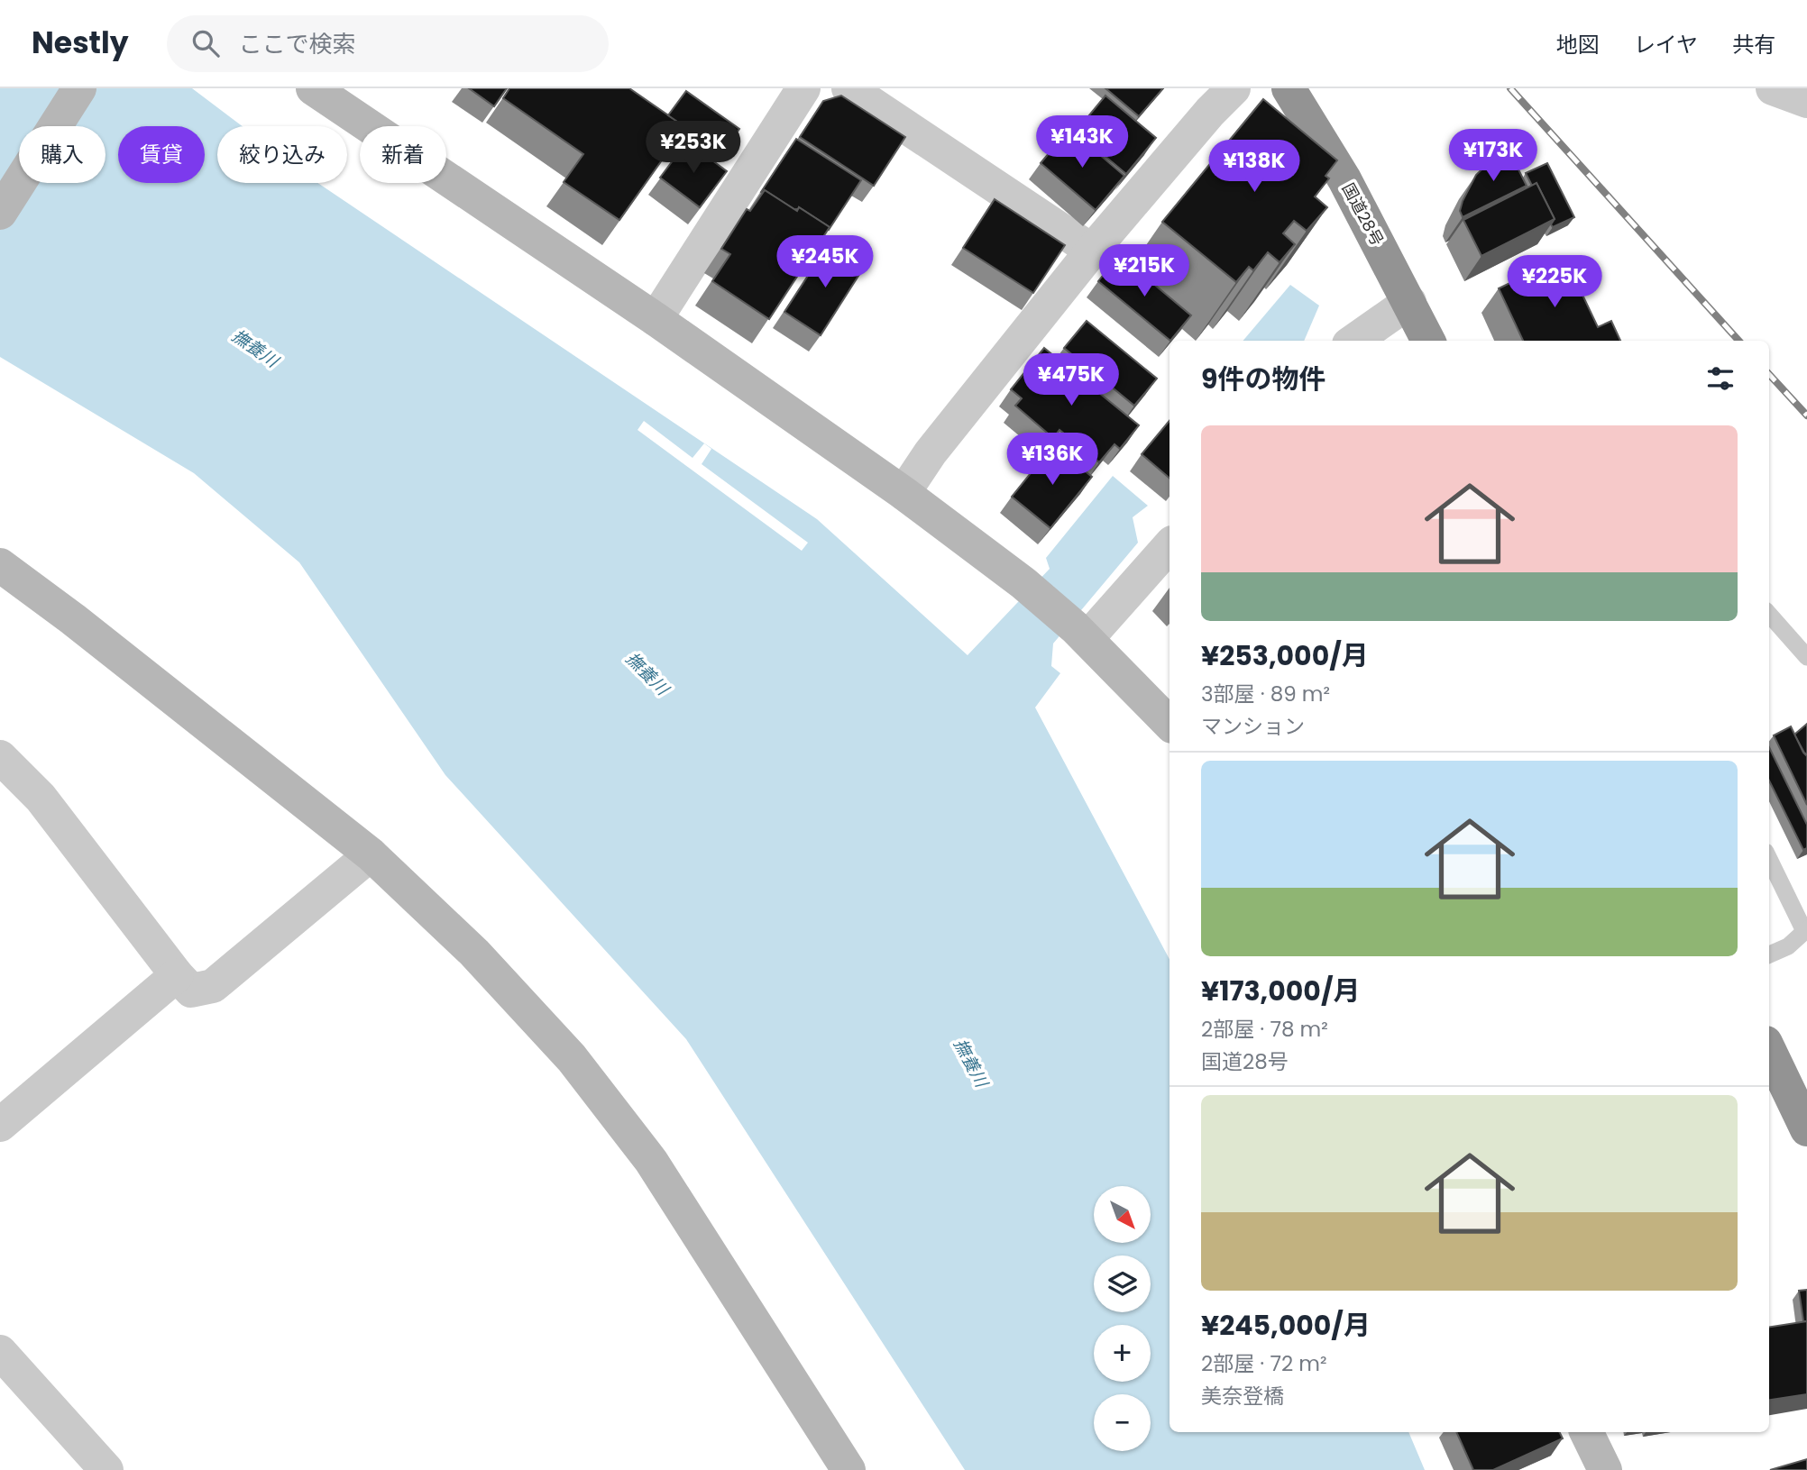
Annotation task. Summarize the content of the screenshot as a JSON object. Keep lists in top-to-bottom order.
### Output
{
  "streets": {
    "highway": ["国道28号"]
  },
  "water": ["撫養川"],
  "north": "bottom right",
  "page": {
    "header": "Nestly",
    "search": "ここで検索",
    "nav": ["地図", "レイヤ", "共有"],
    "price": [
      "¥143K",
      "¥253K",
      "¥173K",
      "¥138K",
      "¥245K",
      "¥215K",
      "¥225K",
      "¥475K",
      "¥136K"
    ],
    "chip": [
      "購入",
      "賃貸",
      "絞り込み",
      "新着"
    ],
    "heading": "9件の物件",
    "list": [
      {
        "name": "¥253,000/月",
        "note": "3部屋 · 89 m² · マンション"
      },
      {
        "name": "¥173,000/月",
        "note": "2部屋 · 78 m² · 国道28号"
      },
      {
        "name": "¥245,000/月",
        "note": "2部屋 · 72 m² · 美奈登橋"
      }
    ],
    "map_buttons": ["+", "−"]
  }
}
